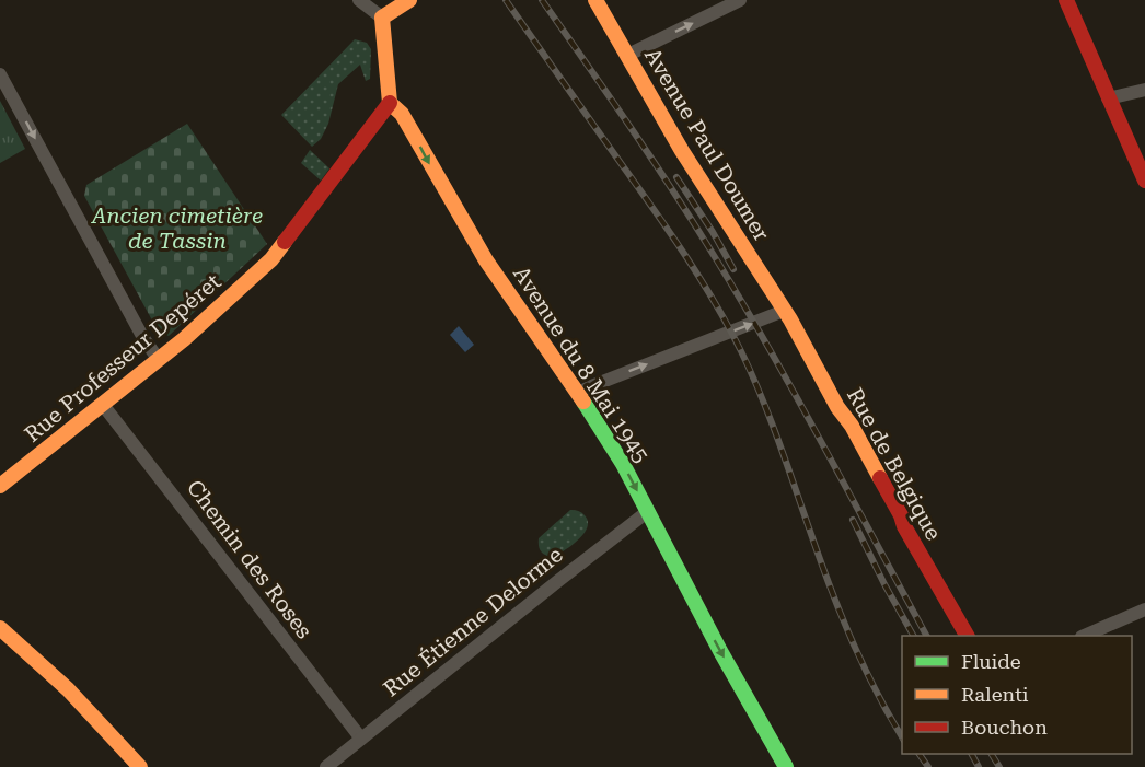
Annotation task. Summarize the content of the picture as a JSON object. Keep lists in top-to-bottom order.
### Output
{
  "streets": {
    "street": [
      "Avenue Paul Doumer",
      "Rue Professeur Depéret",
      "Avenue du 8 Mai 1945",
      "Rue de Belgique",
      "Chemin des Roses",
      "Rue Étienne Delorme"
    ]
  },
  "crossings": [
    ["Avenue Paul Doumer", "Rue de Belgique"],
    ["Rue Professeur Depéret", "Avenue du 8 Mai 1945"],
    ["Rue Professeur Depéret", "Chemin des Roses"],
    ["Avenue du 8 Mai 1945", "Rue Étienne Delorme"],
    ["Chemin des Roses", "Rue Étienne Delorme"]
  ],
  "one_way": ["Avenue du 8 Mai 1945"],
  "parks": ["Ancien cimetière de Tassin"],
  "legend": ["Fluide", "Ralenti", "Bouchon"]
}
